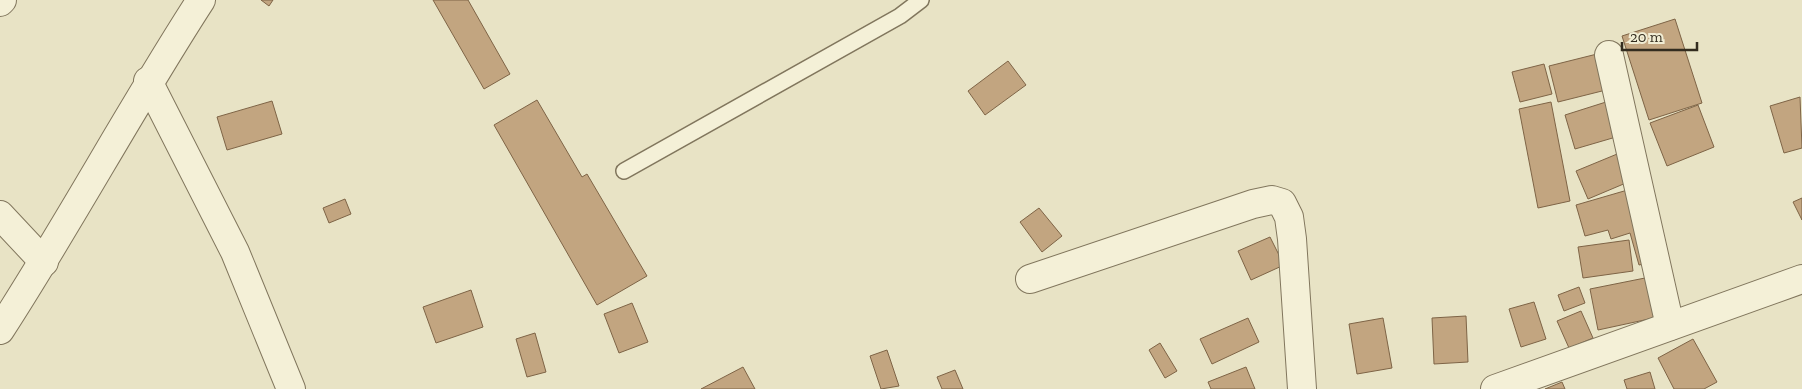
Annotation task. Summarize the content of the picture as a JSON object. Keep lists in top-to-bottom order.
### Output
{
  "scale_bar": "20 m"
}
